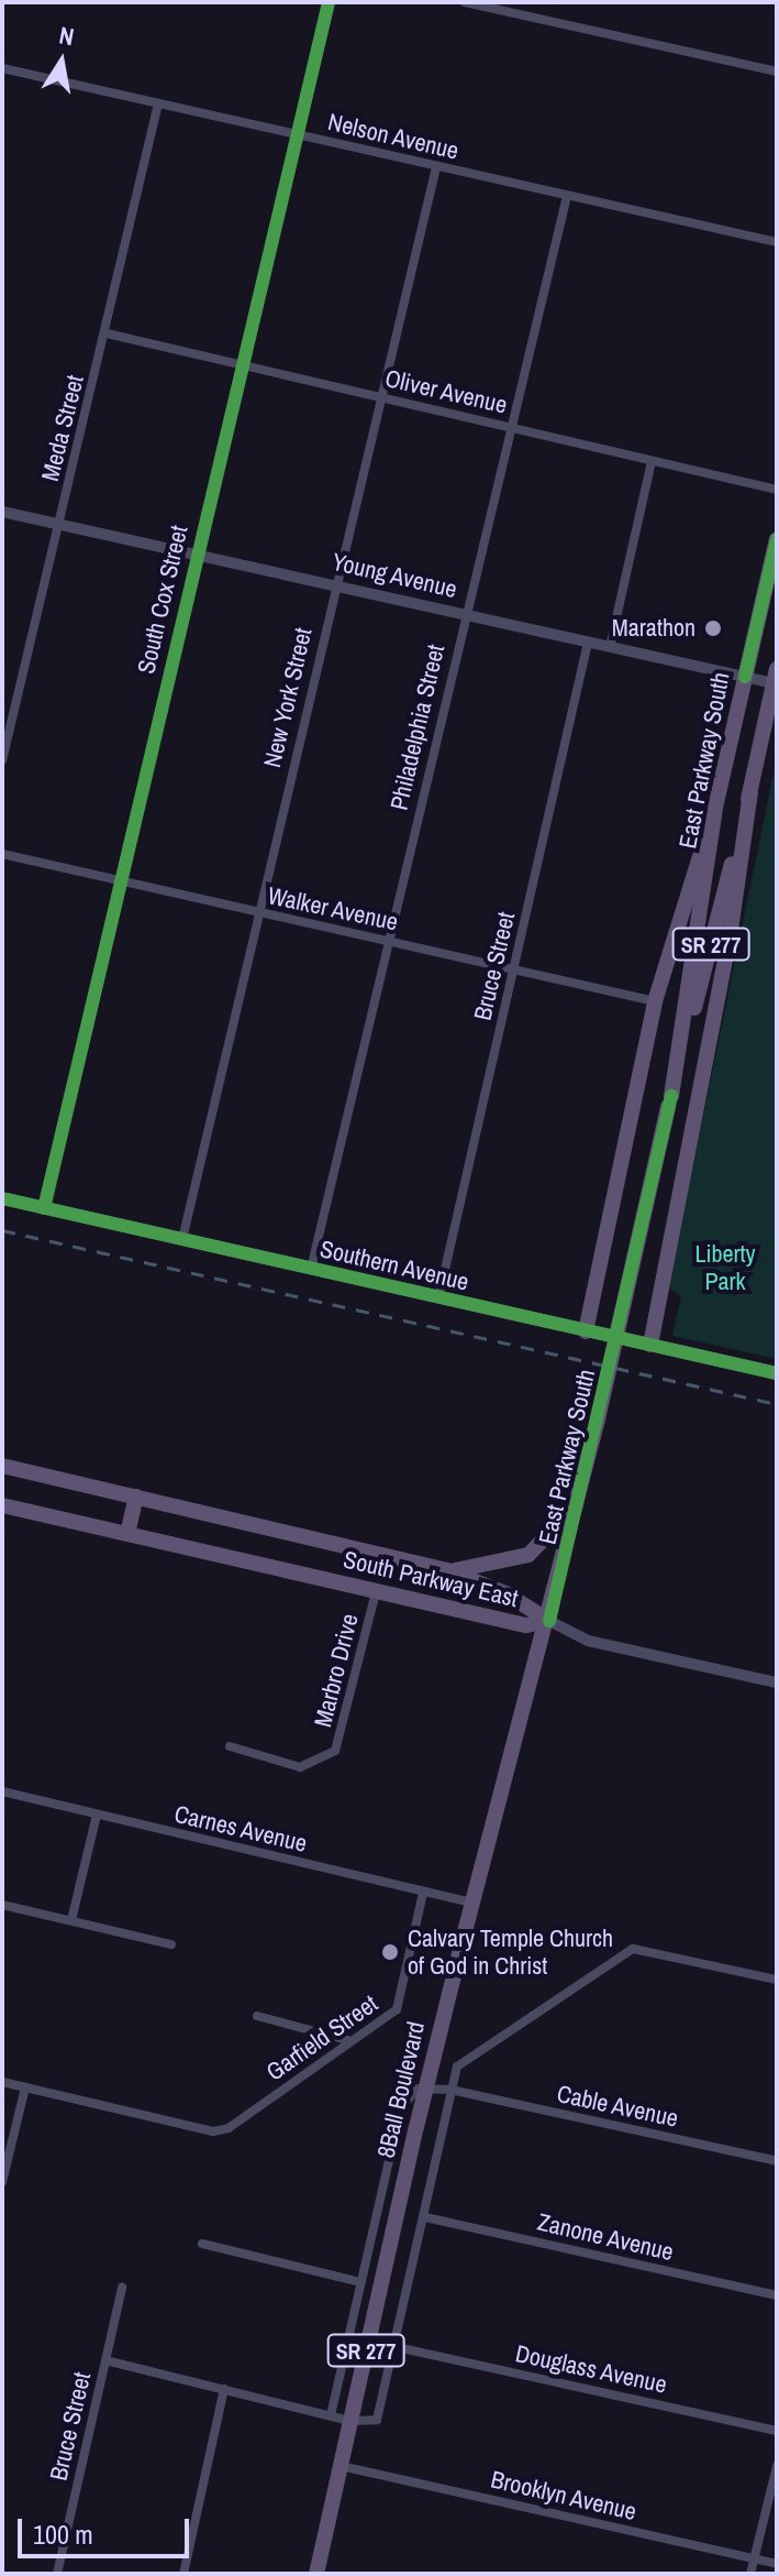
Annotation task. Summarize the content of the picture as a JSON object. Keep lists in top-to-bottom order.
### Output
{
  "streets": {
    "main road": [
      "East Parkway South",
      "SR 277",
      "Southern Avenue",
      "South Parkway East",
      "8Ball Boulevard"
    ],
    "street": [
      "Nelson Avenue",
      "Oliver Avenue",
      "Meda Street",
      "Young Avenue",
      "South Cox Street",
      "New York Street",
      "Philadelphia Street",
      "Walker Avenue",
      "Bruce Street",
      "Marbro Drive",
      "Carnes Avenue",
      "Garfield Street",
      "Cable Avenue",
      "Zanone Avenue",
      "Douglass Avenue",
      "Brooklyn Avenue"
    ]
  },
  "crossings": [
    ["Nelson Avenue", "Meda Street"],
    ["Nelson Avenue", "South Cox Street"],
    ["Nelson Avenue", "New York Street"],
    ["Nelson Avenue", "Philadelphia Street"],
    ["Oliver Avenue", "Meda Street"],
    ["Oliver Avenue", "South Cox Street"],
    ["Oliver Avenue", "New York Street"],
    ["Oliver Avenue", "Philadelphia Street"],
    ["Meda Street", "Young Avenue"],
    ["Young Avenue", "South Cox Street"],
    ["Young Avenue", "New York Street"],
    ["Young Avenue", "Philadelphia Street"],
    ["Young Avenue", "East Parkway South"],
    ["Young Avenue", "Bruce Street"],
    ["South Cox Street", "Walker Avenue"],
    ["South Cox Street", "Southern Avenue"],
    ["New York Street", "Walker Avenue"],
    ["New York Street", "Southern Avenue"],
    ["Philadelphia Street", "Walker Avenue"],
    ["Philadelphia Street", "Southern Avenue"],
    ["East Parkway South", "South Parkway East"],
    ["East Parkway South", "8Ball Boulevard"],
    ["Walker Avenue", "Bruce Street"],
    ["Bruce Street", "Southern Avenue"],
    ["South Parkway East", "Marbro Drive"],
    ["South Parkway East", "8Ball Boulevard"],
    ["Carnes Avenue", "Garfield Street"],
    ["Carnes Avenue", "8Ball Boulevard"],
    ["8Ball Boulevard", "Brooklyn Avenue"]
  ],
  "parks": ["Liberty Park"],
  "places": ["Marathon", "Calvary Temple Church of God in Christ"],
  "scale_bar": "100 m",
  "north": "top"
}
